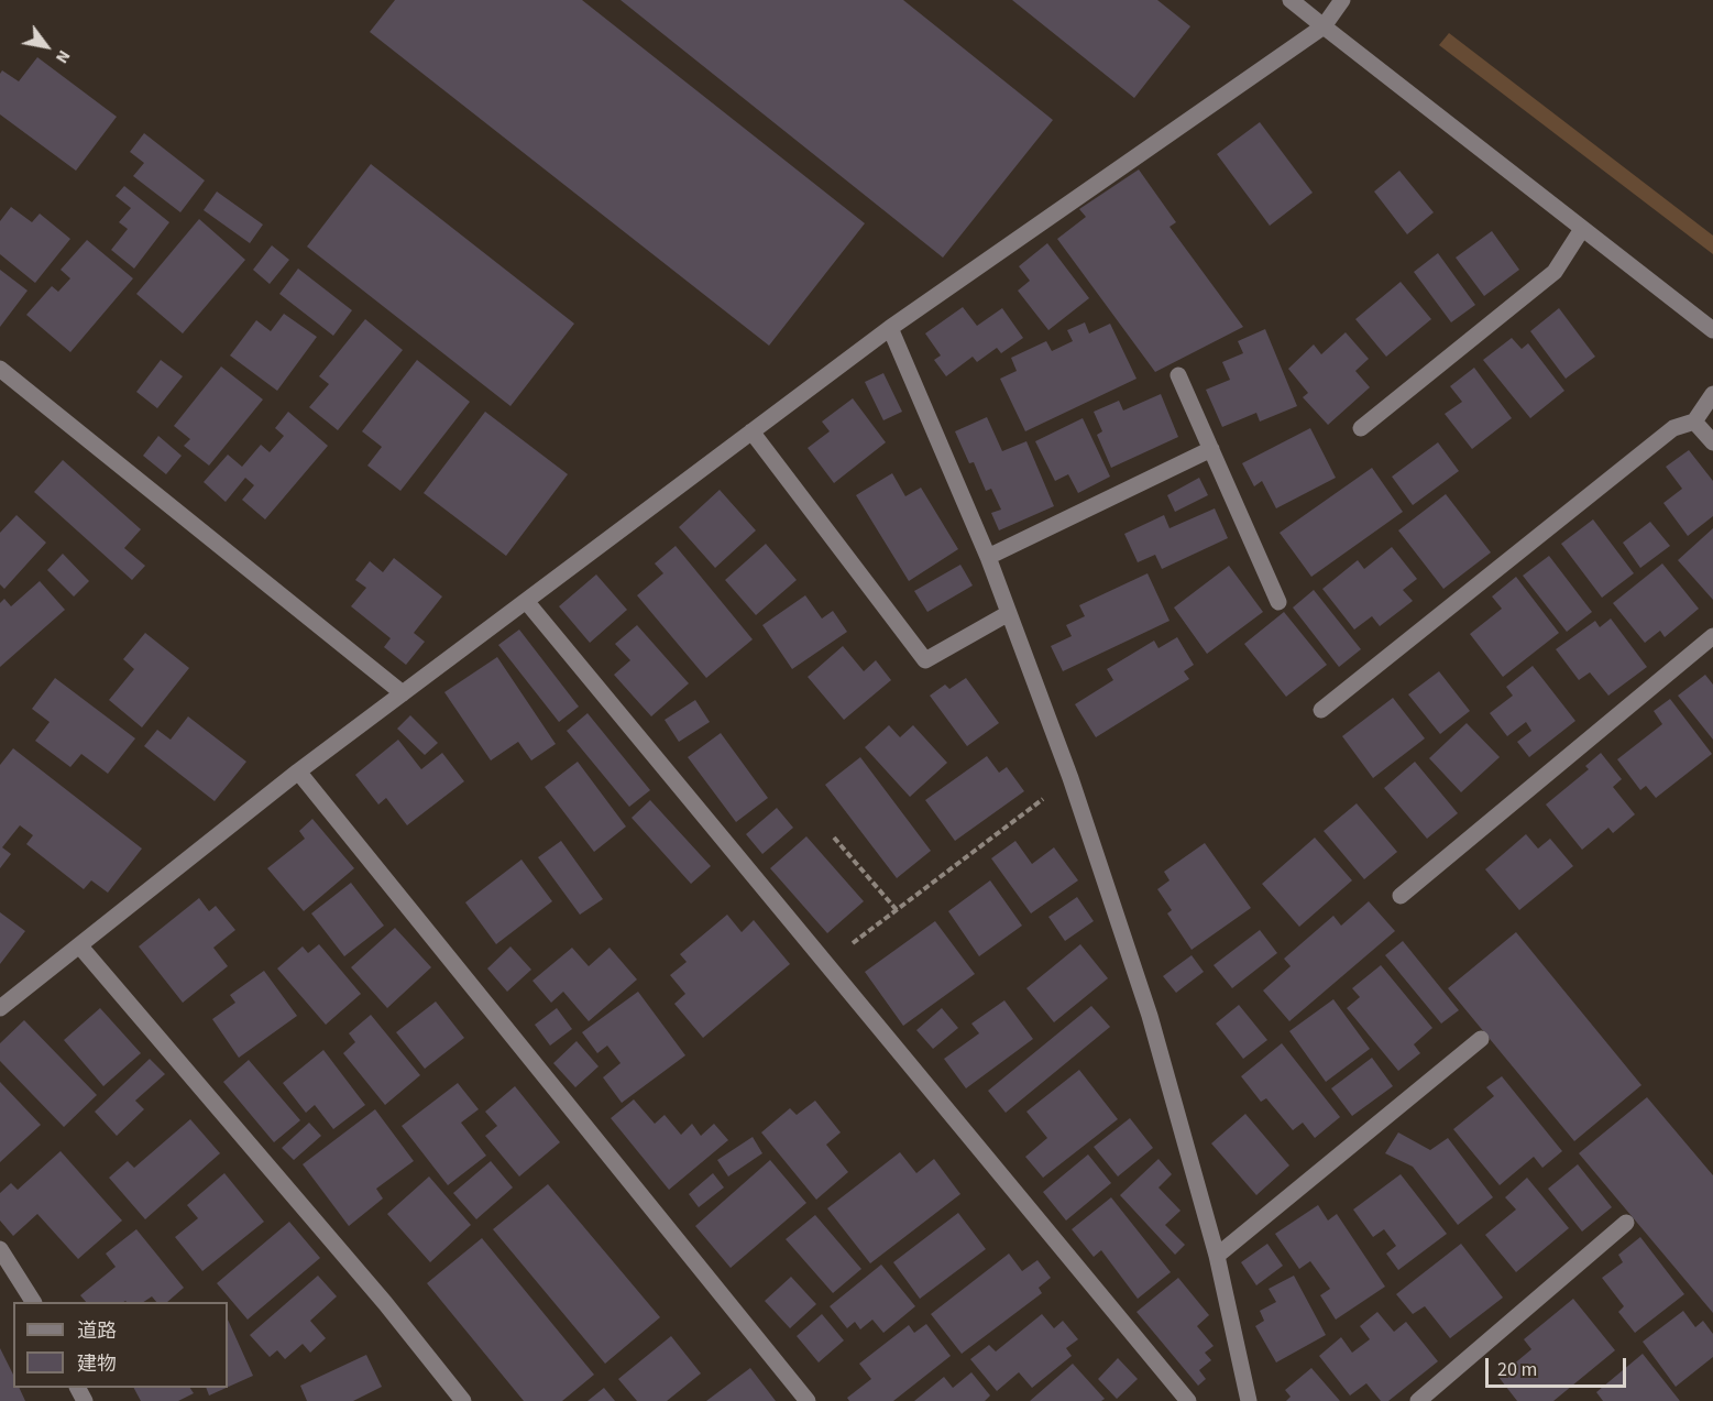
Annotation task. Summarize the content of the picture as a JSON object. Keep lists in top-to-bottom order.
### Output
{
  "legend": ["道路", "建物"],
  "scale_bar": "20 m",
  "north": "bottom right"
}
